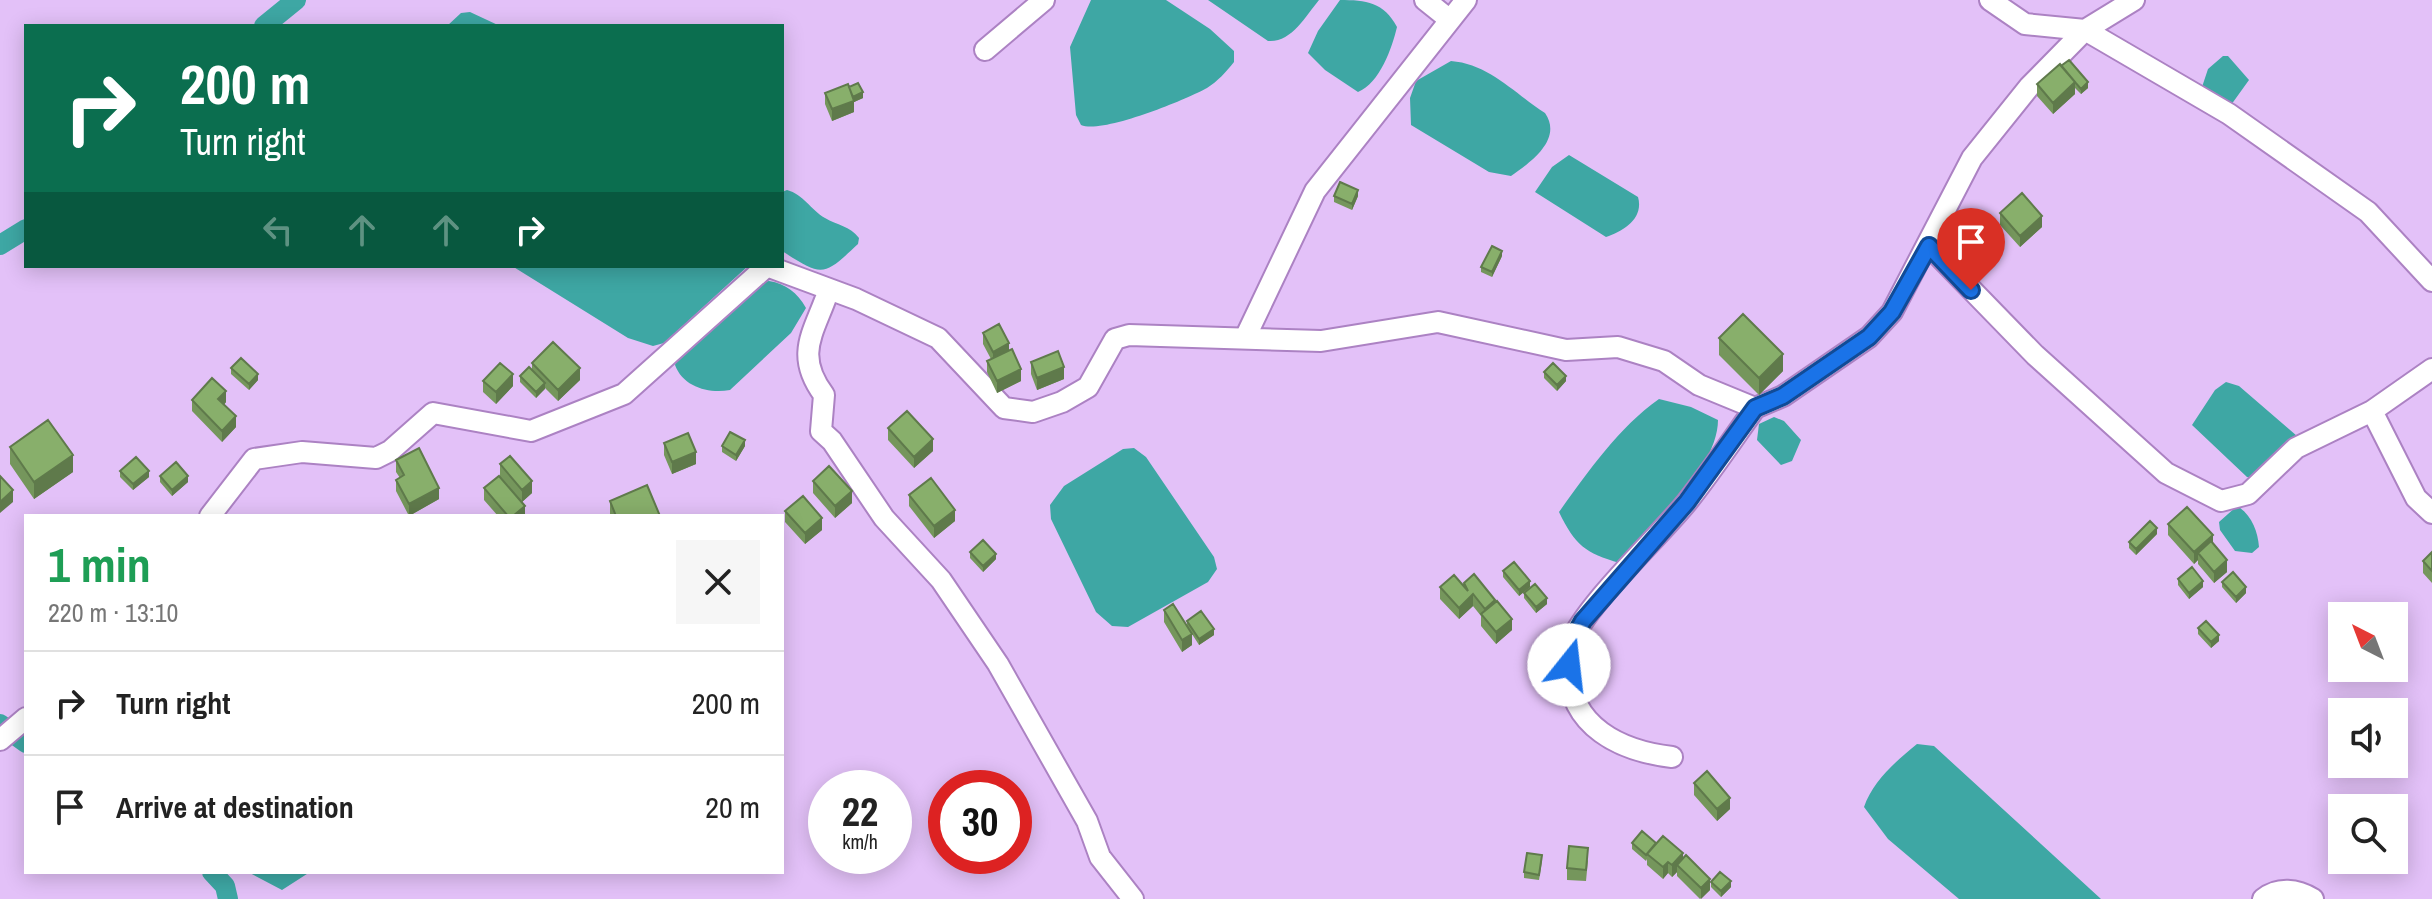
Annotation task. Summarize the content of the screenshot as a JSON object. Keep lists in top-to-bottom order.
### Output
{
  "north": "top left",
  "page": {
    "turn": ["200 m", "Turn right"],
    "heading": ["1 min", "220 m · 13:10"],
    "list": [
      {
        "name": "Turn right",
        "value": "200 m"
      },
      {
        "name": "Arrive at destination",
        "value": "20 m"
      }
    ],
    "speed": "22 km/h",
    "limit": "30"
  }
}
